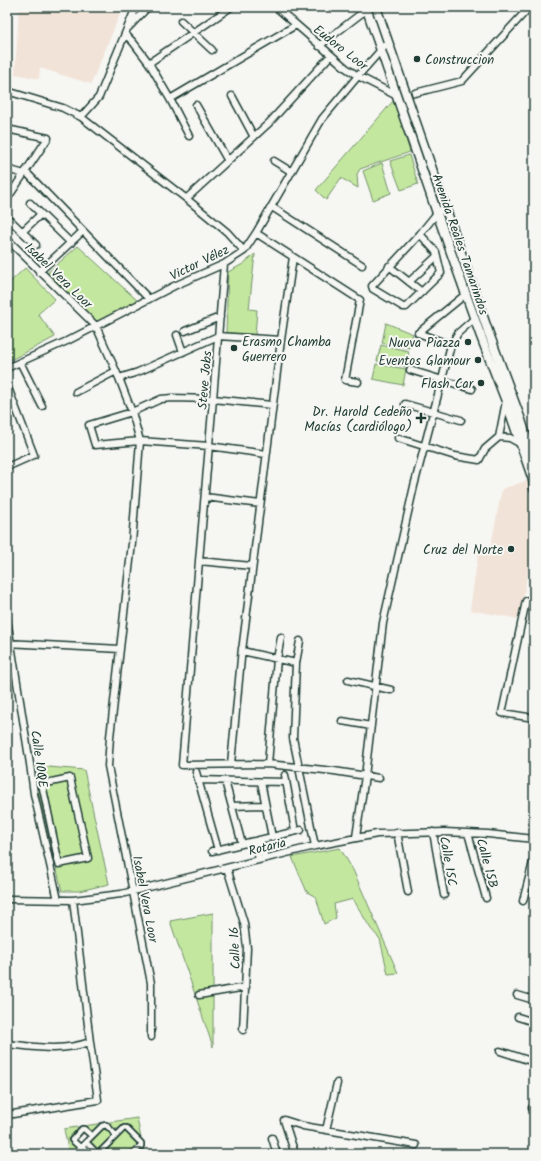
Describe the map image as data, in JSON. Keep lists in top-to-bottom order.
{
  "streets": {
    "main road": ["Avenida Reales Tamarindos"],
    "street": [
      "Eudoro Loor",
      "Victor Vélez",
      "Isabel Vera Loor",
      "Steve Jobs",
      "Calle 10QE",
      "Rotaria",
      "Calle 15C",
      "Calle 15B",
      "Calle 16"
    ]
  },
  "crossings": [
    ["Eudoro Loor", "Avenida Reales Tamarindos"],
    ["Eudoro Loor", "Victor Vélez"],
    ["Avenida Reales Tamarindos", "Victor Vélez"],
    ["Victor Vélez", "Isabel Vera Loor"],
    ["Victor Vélez", "Steve Jobs"],
    ["Isabel Vera Loor", "Rotaria"],
    ["Calle 10QE", "Rotaria"],
    ["Rotaria", "Calle 15C"],
    ["Rotaria", "Calle 15B"],
    ["Rotaria", "Calle 16"]
  ],
  "places": {
    "other": [
      "Construccion",
      "Nuova Piazza",
      "Erasmo Chamba Guerrero",
      "Eventos Glamour",
      "Flash Car",
      "Cruz del Norte"
    ],
    "health": ["Dr. Harold Cedeño Macías (cardiólogo)"]
  }
}
